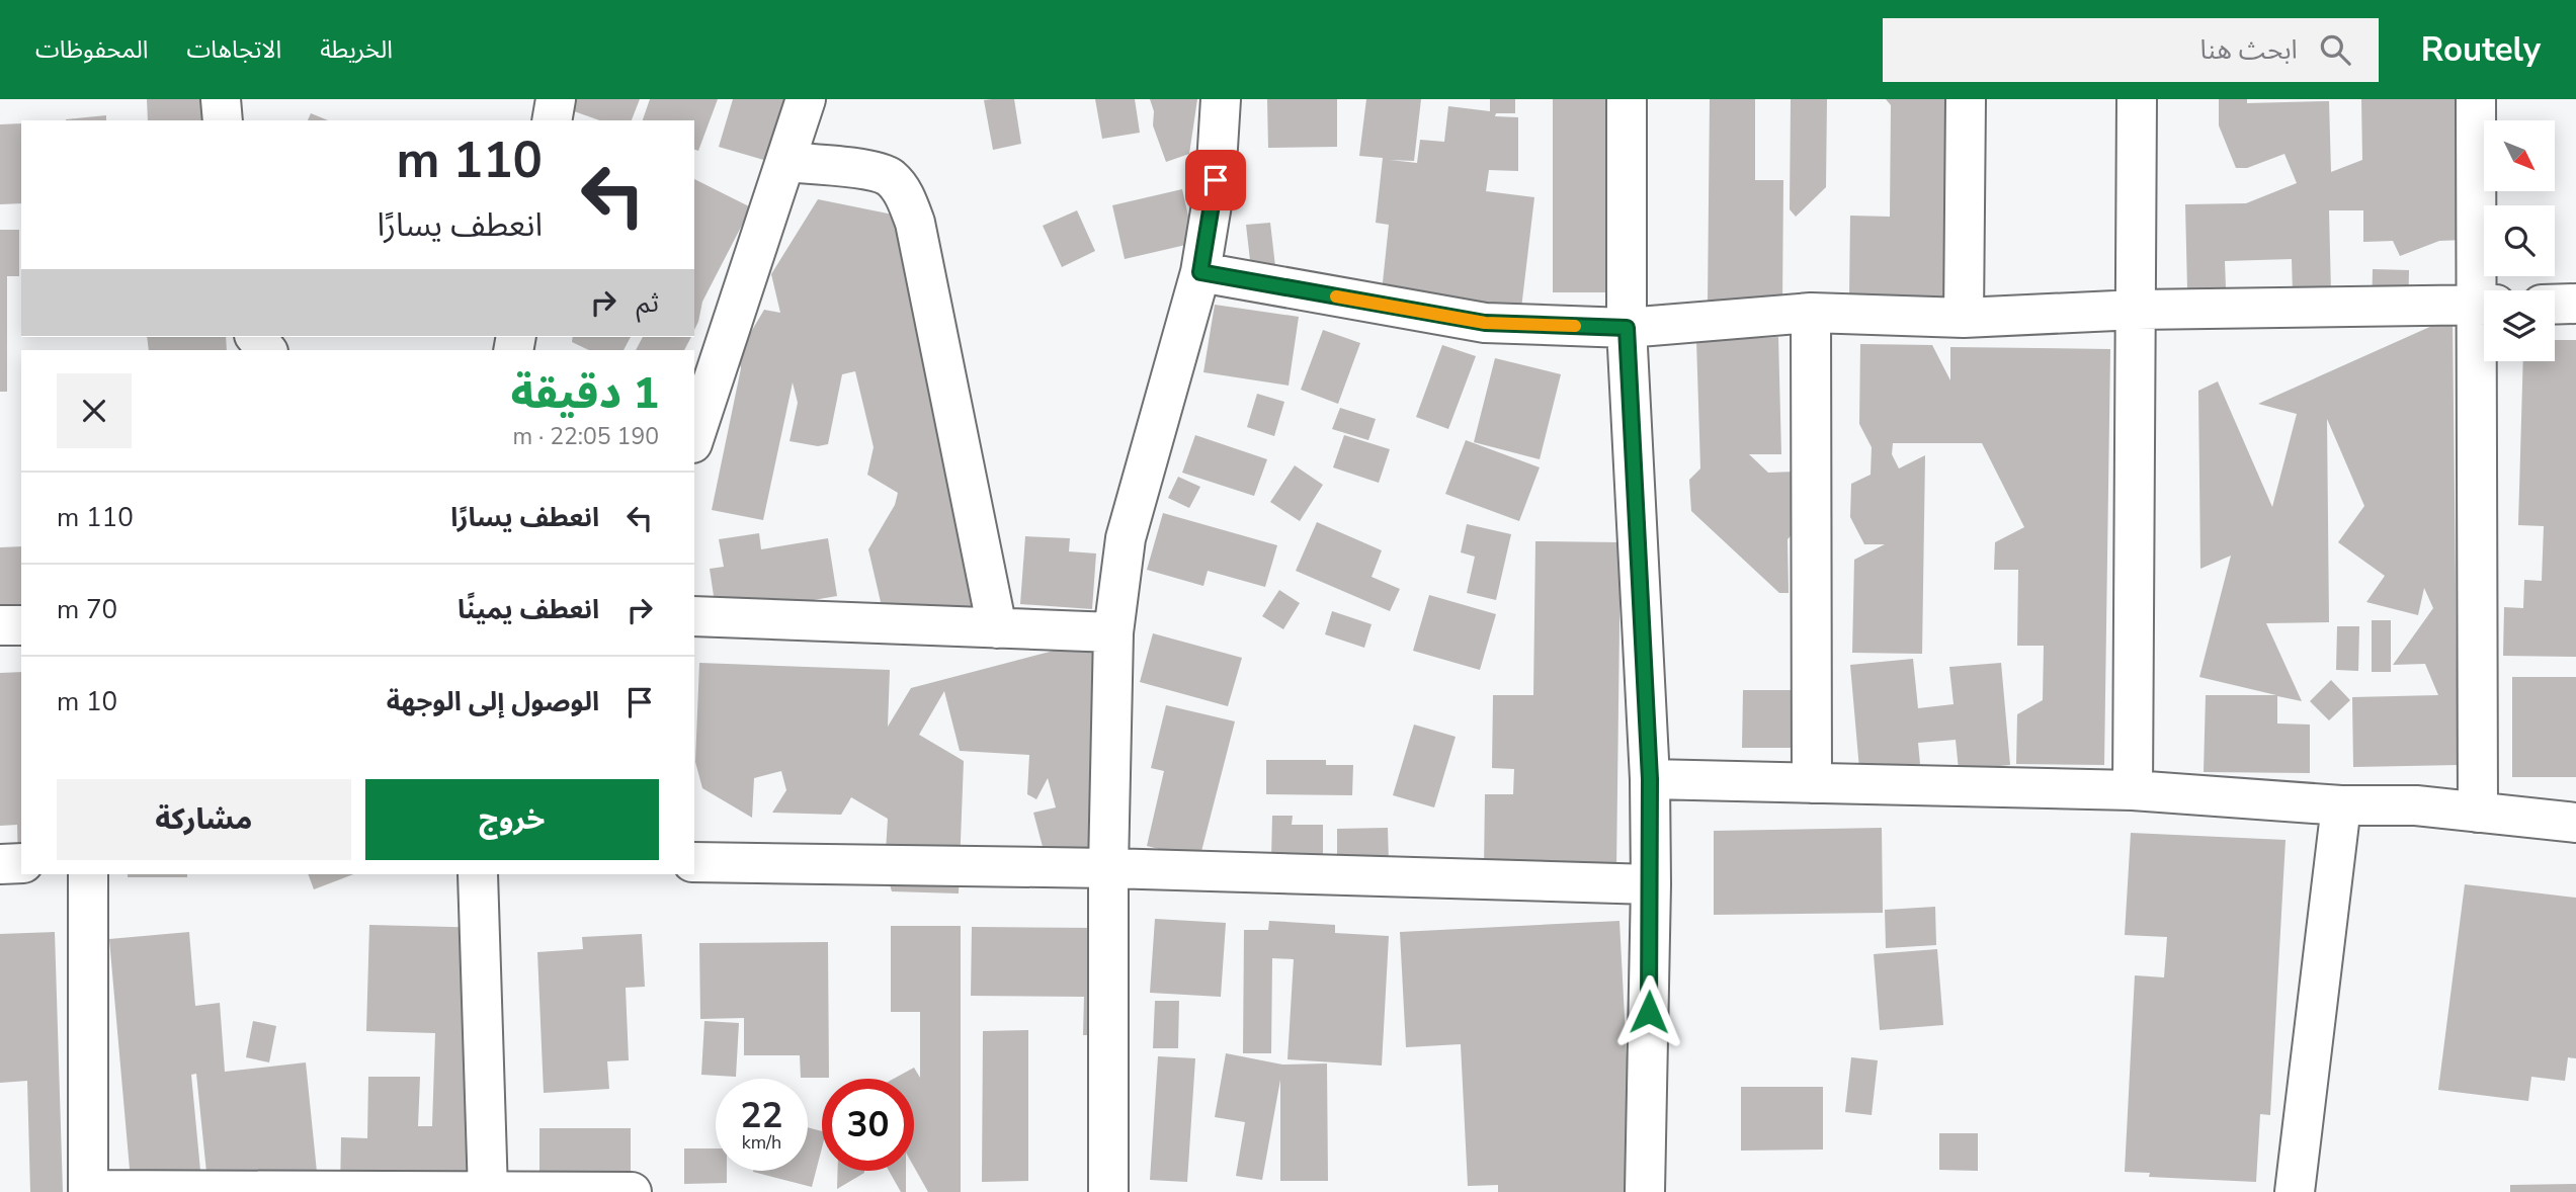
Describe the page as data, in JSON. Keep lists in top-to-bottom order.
{
  "north": "bottom right",
  "page": {
    "header": "Routely",
    "search": "ابحث هنا",
    "nav": ["الخريطة", "الاتجاهات", "المحفوظات"],
    "turn": ["110 m", "انعطف يسارًا"],
    "then": "ثم",
    "heading": ["1 دقيقة", "190 m · 22:05"],
    "list": [
      {
        "name": "انعطف يسارًا",
        "value": "110 m"
      },
      {
        "name": "انعطف يمينًا",
        "value": "70 m"
      },
      {
        "name": "الوصول إلى الوجهة",
        "value": "10 m"
      }
    ],
    "buttons": ["خروج", "مشاركة"],
    "speed": "22 km/h",
    "limit": "30"
  }
}
